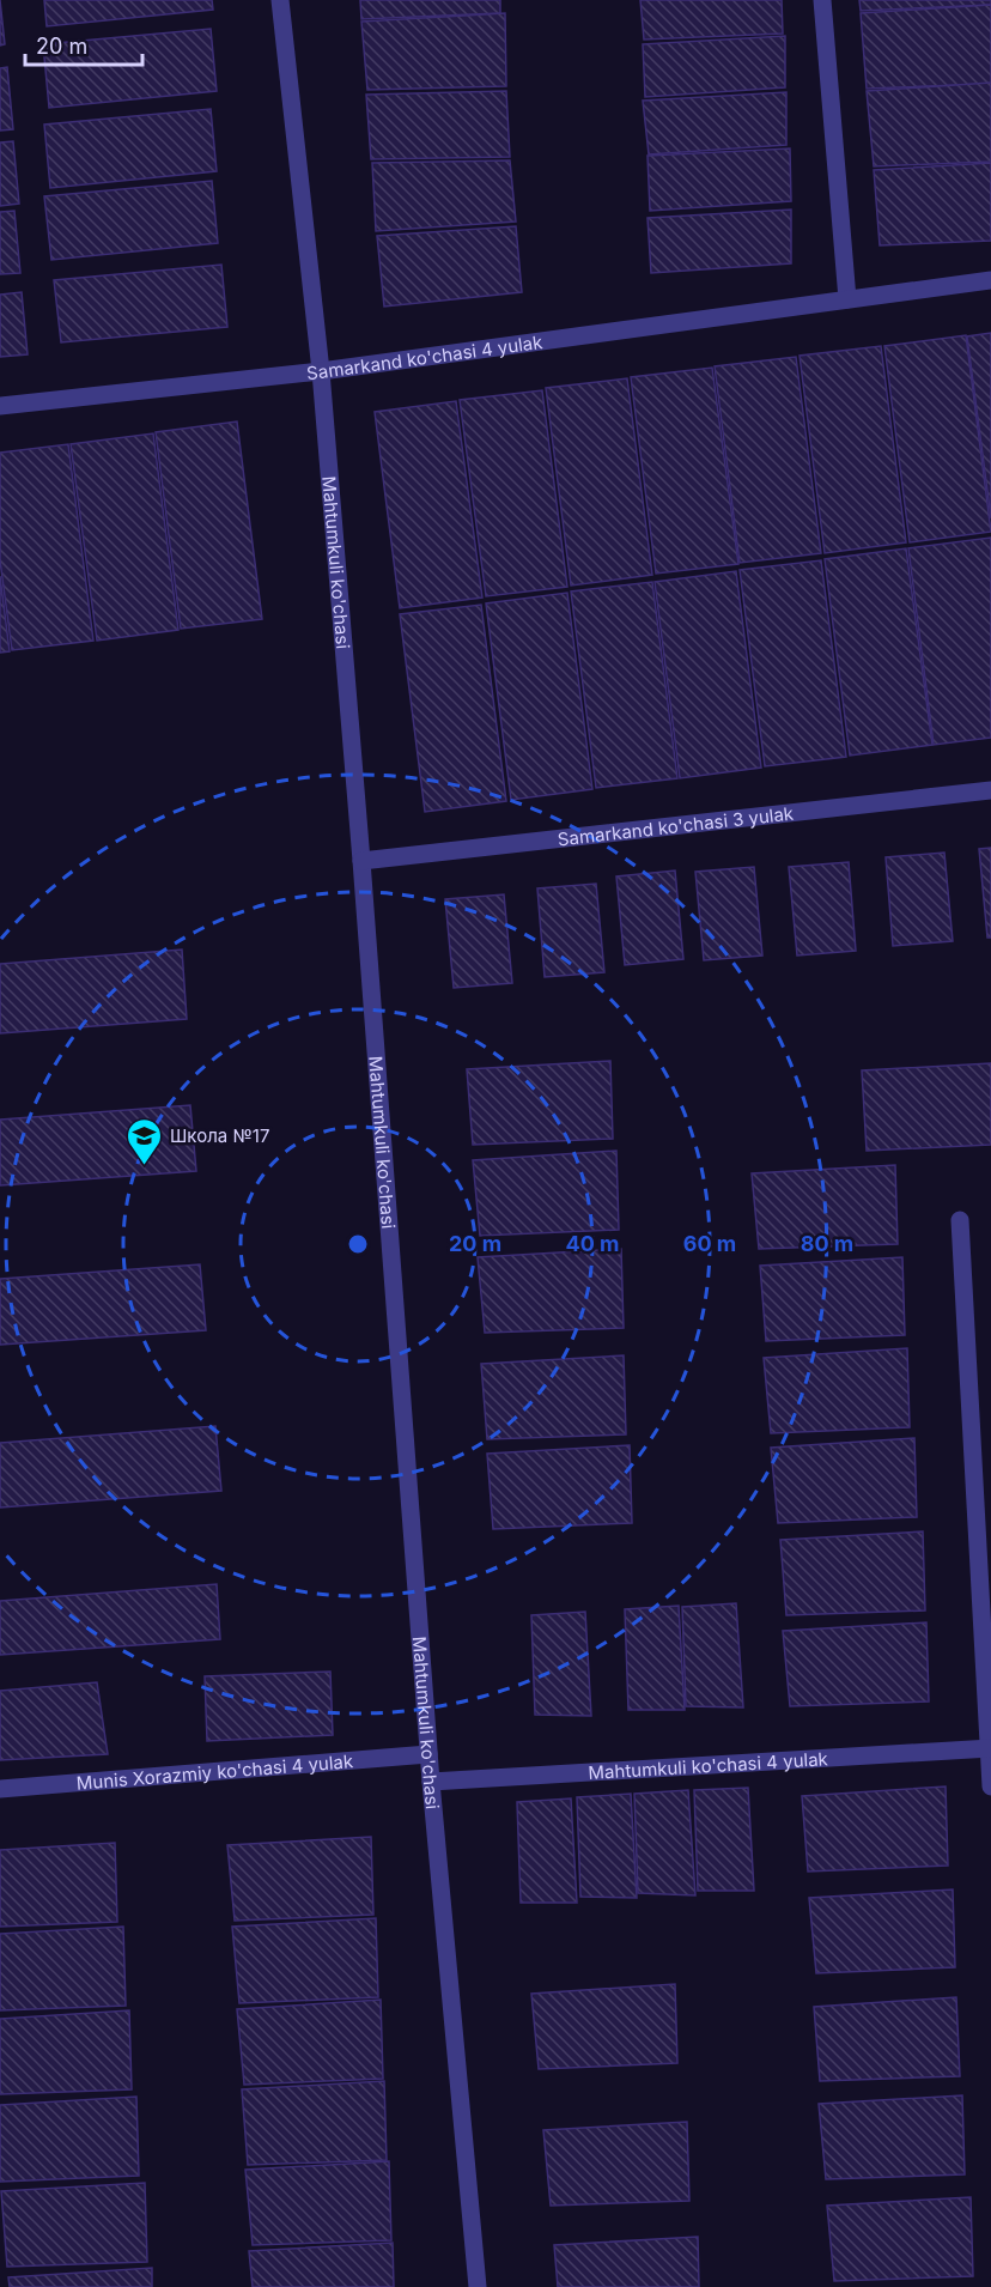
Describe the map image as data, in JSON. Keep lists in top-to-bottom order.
{
  "streets": {
    "street": [
      "Samarkand ko'chasi 4 yulak",
      "Mahtumkuli ko'chasi",
      "Samarkand ko'chasi 3 yulak",
      "Mahtumkuli ko'chasi 4 yulak",
      "Munis Xorazmiy ko'chasi 4 yulak"
    ]
  },
  "crossings": [
    ["Samarkand ko'chasi 4 yulak", "Mahtumkuli ko'chasi"],
    ["Mahtumkuli ko'chasi", "Samarkand ko'chasi 3 yulak"],
    ["Mahtumkuli ko'chasi", "Mahtumkuli ko'chasi 4 yulak"],
    ["Mahtumkuli ko'chasi", "Munis Xorazmiy ko'chasi 4 yulak"]
  ],
  "places": {
    "school or university": ["Школа №17"]
  },
  "scale_bar": "20 m",
  "rings": [
    "20 m",
    "40 m",
    "60 m",
    "80 m"
  ]
}
